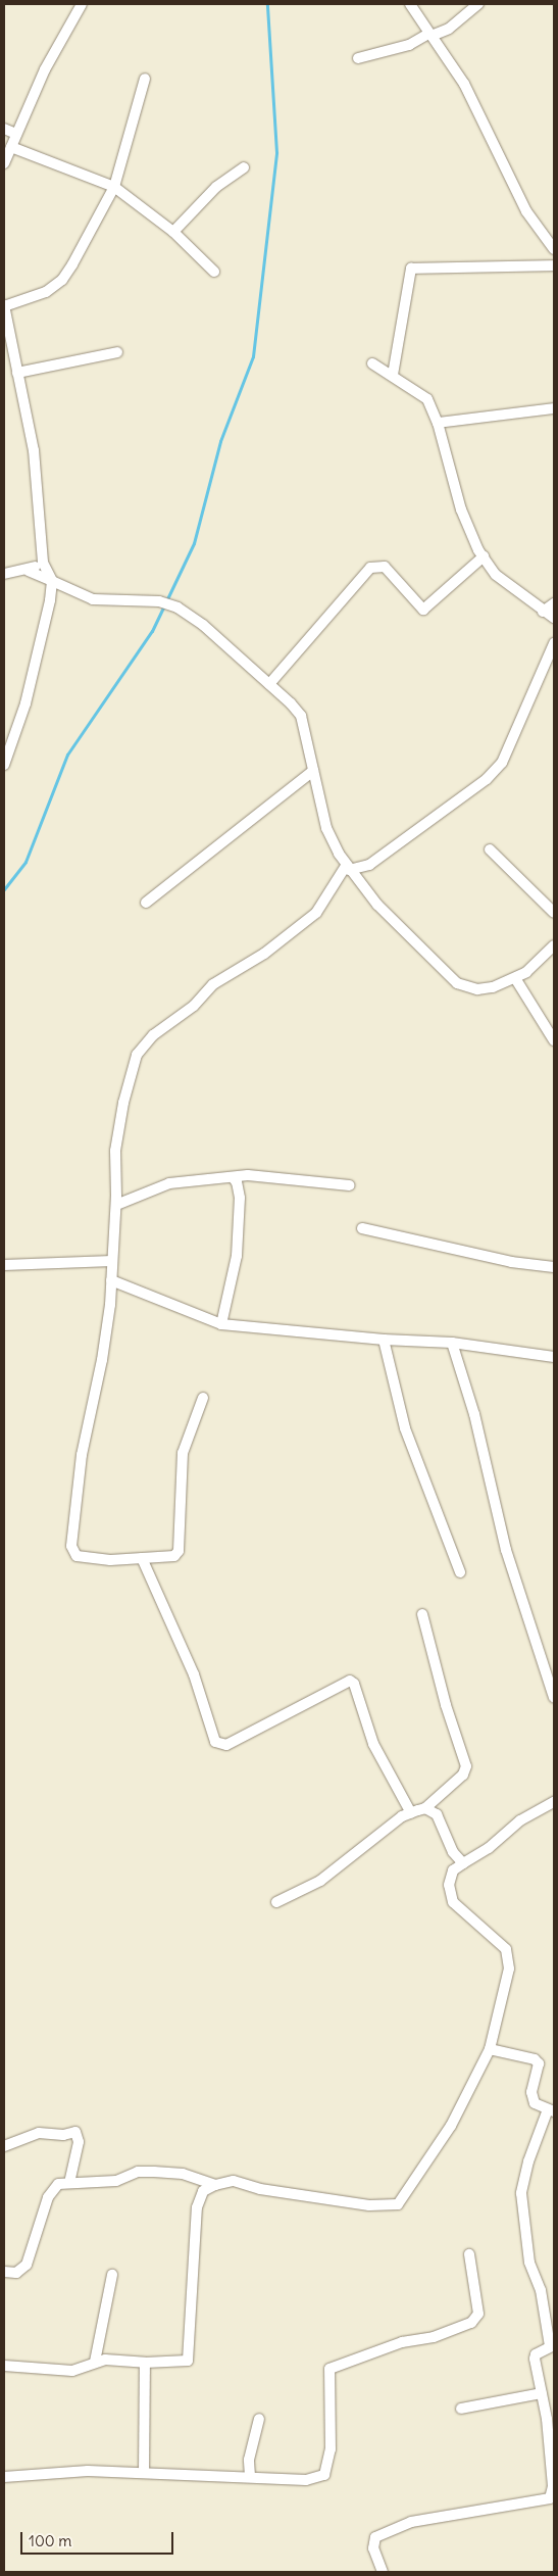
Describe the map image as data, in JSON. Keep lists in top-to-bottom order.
{
  "scale_bar": "100 m"
}
